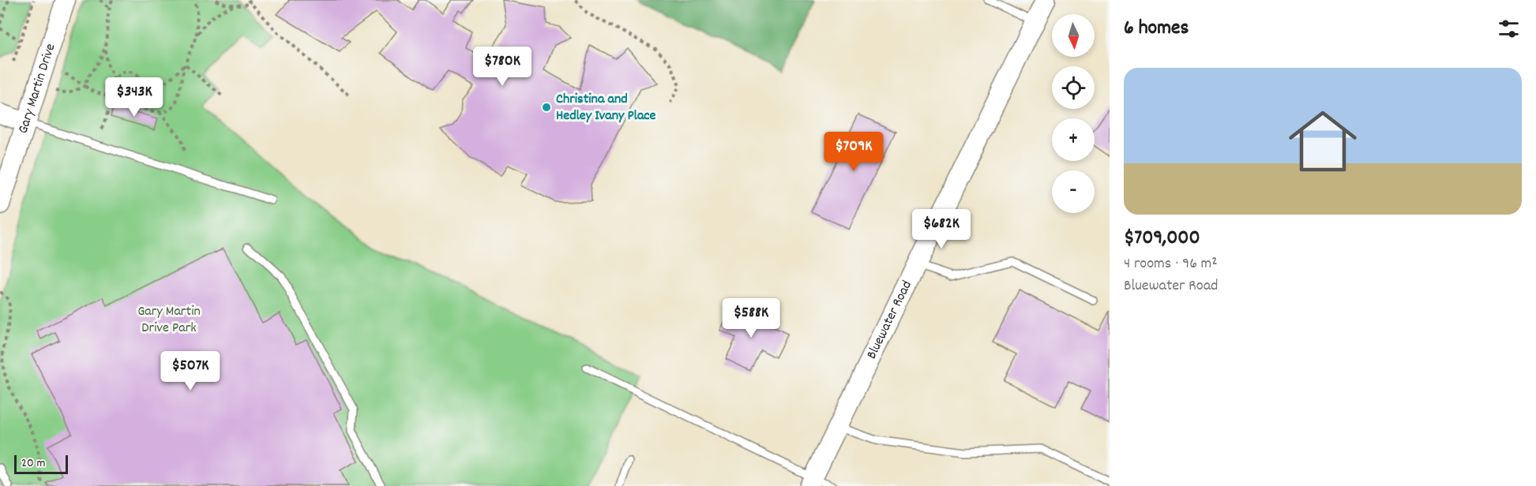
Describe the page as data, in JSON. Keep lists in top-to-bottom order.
{
  "streets": {
    "street": ["Gary Martin Drive", "Bluewater Road"]
  },
  "parks": ["Gary Martin Drive Park"],
  "places": ["Christina and Hedley Ivany Place"],
  "scale_bar": "20 m",
  "north": "bottom",
  "page": {
    "heading": "6 homes",
    "map_buttons": ["+", "−"],
    "price": [
      "$780K",
      "$343K",
      "$709K",
      "$682K",
      "$588K",
      "$507K"
    ],
    "list": [
      {
        "name": "$709,000",
        "note": "4 rooms · 96 m² · Bluewater Road"
      }
    ],
    "scale": "20 m"
  }
}
